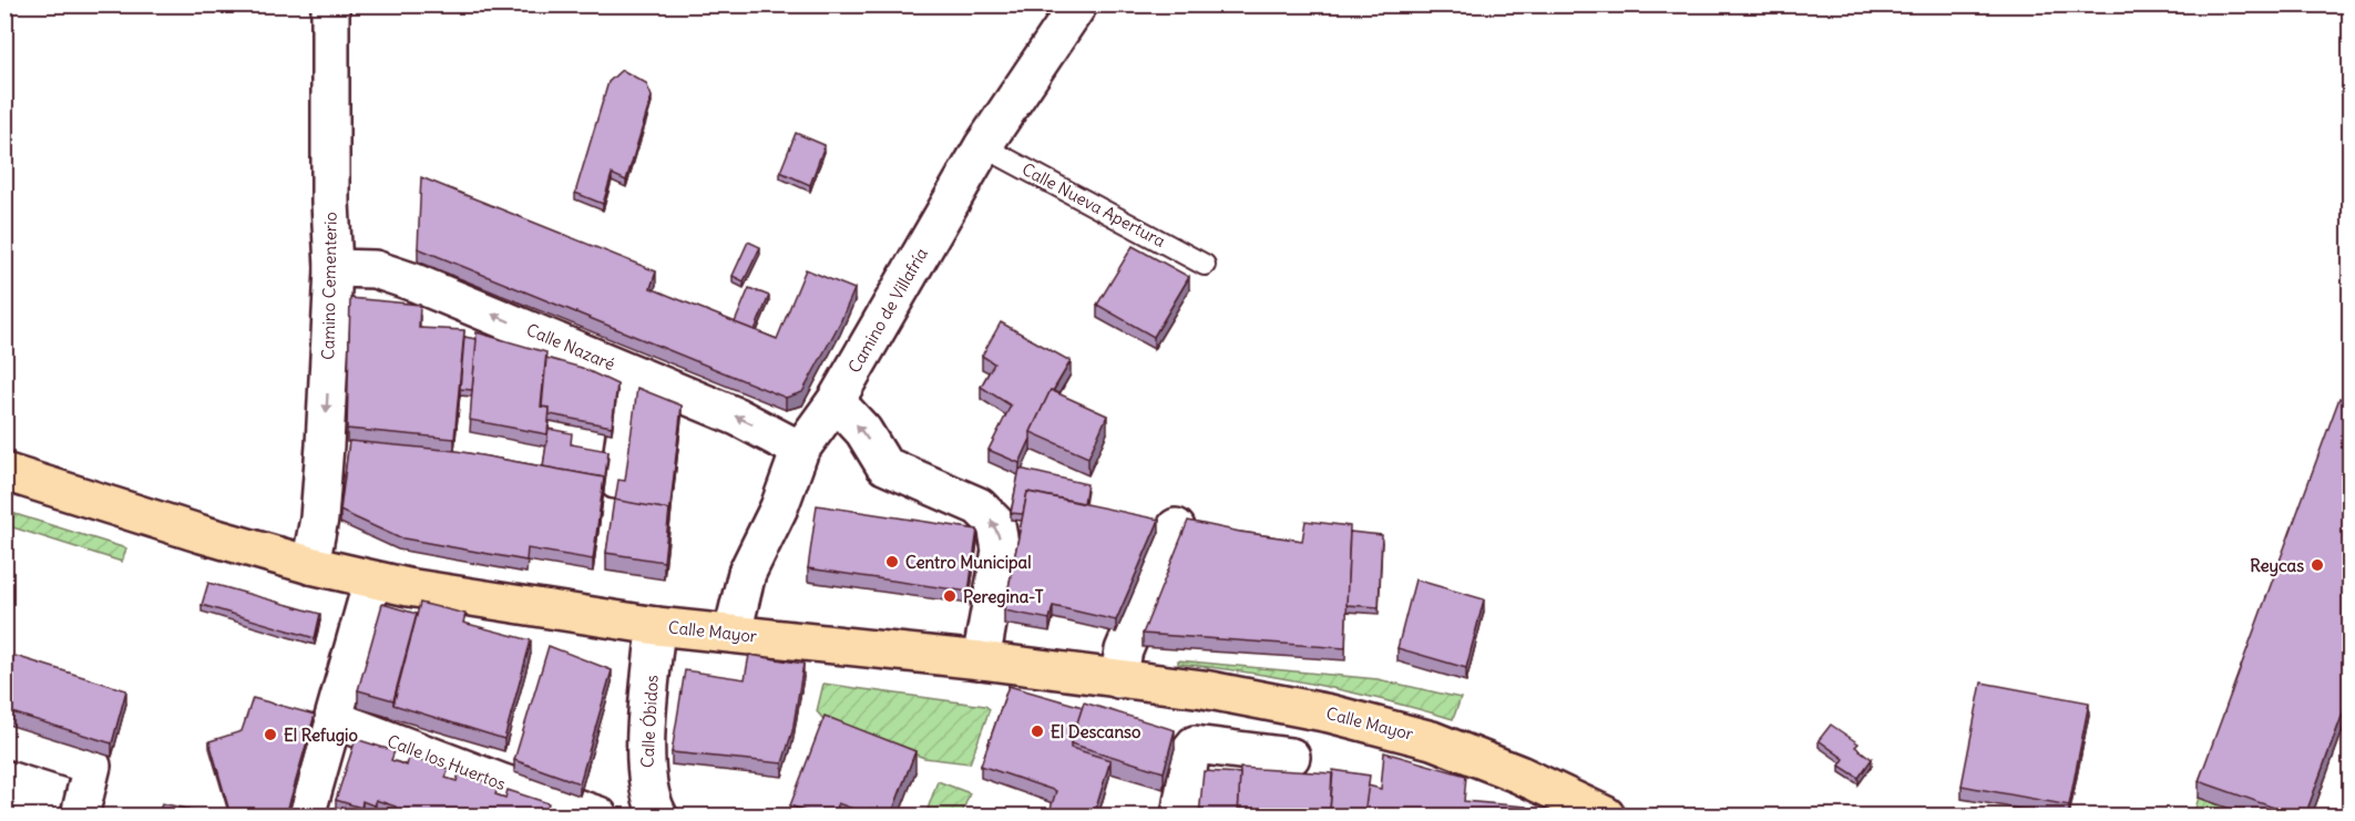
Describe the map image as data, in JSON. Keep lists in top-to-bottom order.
{
  "streets": {
    "highway": ["Calle Mayor"],
    "street": [
      "Camino Cementerio",
      "Camino de Villafría",
      "Calle Nazaré",
      "Calle Óbidos",
      "Calle los Huertos"
    ],
    "lane": ["Calle Nueva Apertura"]
  },
  "crossings": [
    ["Calle Nueva Apertura", "Camino de Villafría"],
    ["Camino Cementerio", "Calle Nazaré"],
    ["Camino Cementerio", "Calle Mayor"],
    ["Camino de Villafría", "Calle Nazaré"],
    ["Camino de Villafría", "Calle Mayor"],
    ["Calle Mayor", "Calle Óbidos"]
  ],
  "one_way": ["Calle Nazaré"],
  "places": [
    "Centro Municipal",
    "Reycas",
    "Peregina-T",
    "El Descanso",
    "El Refugio"
  ]
}
